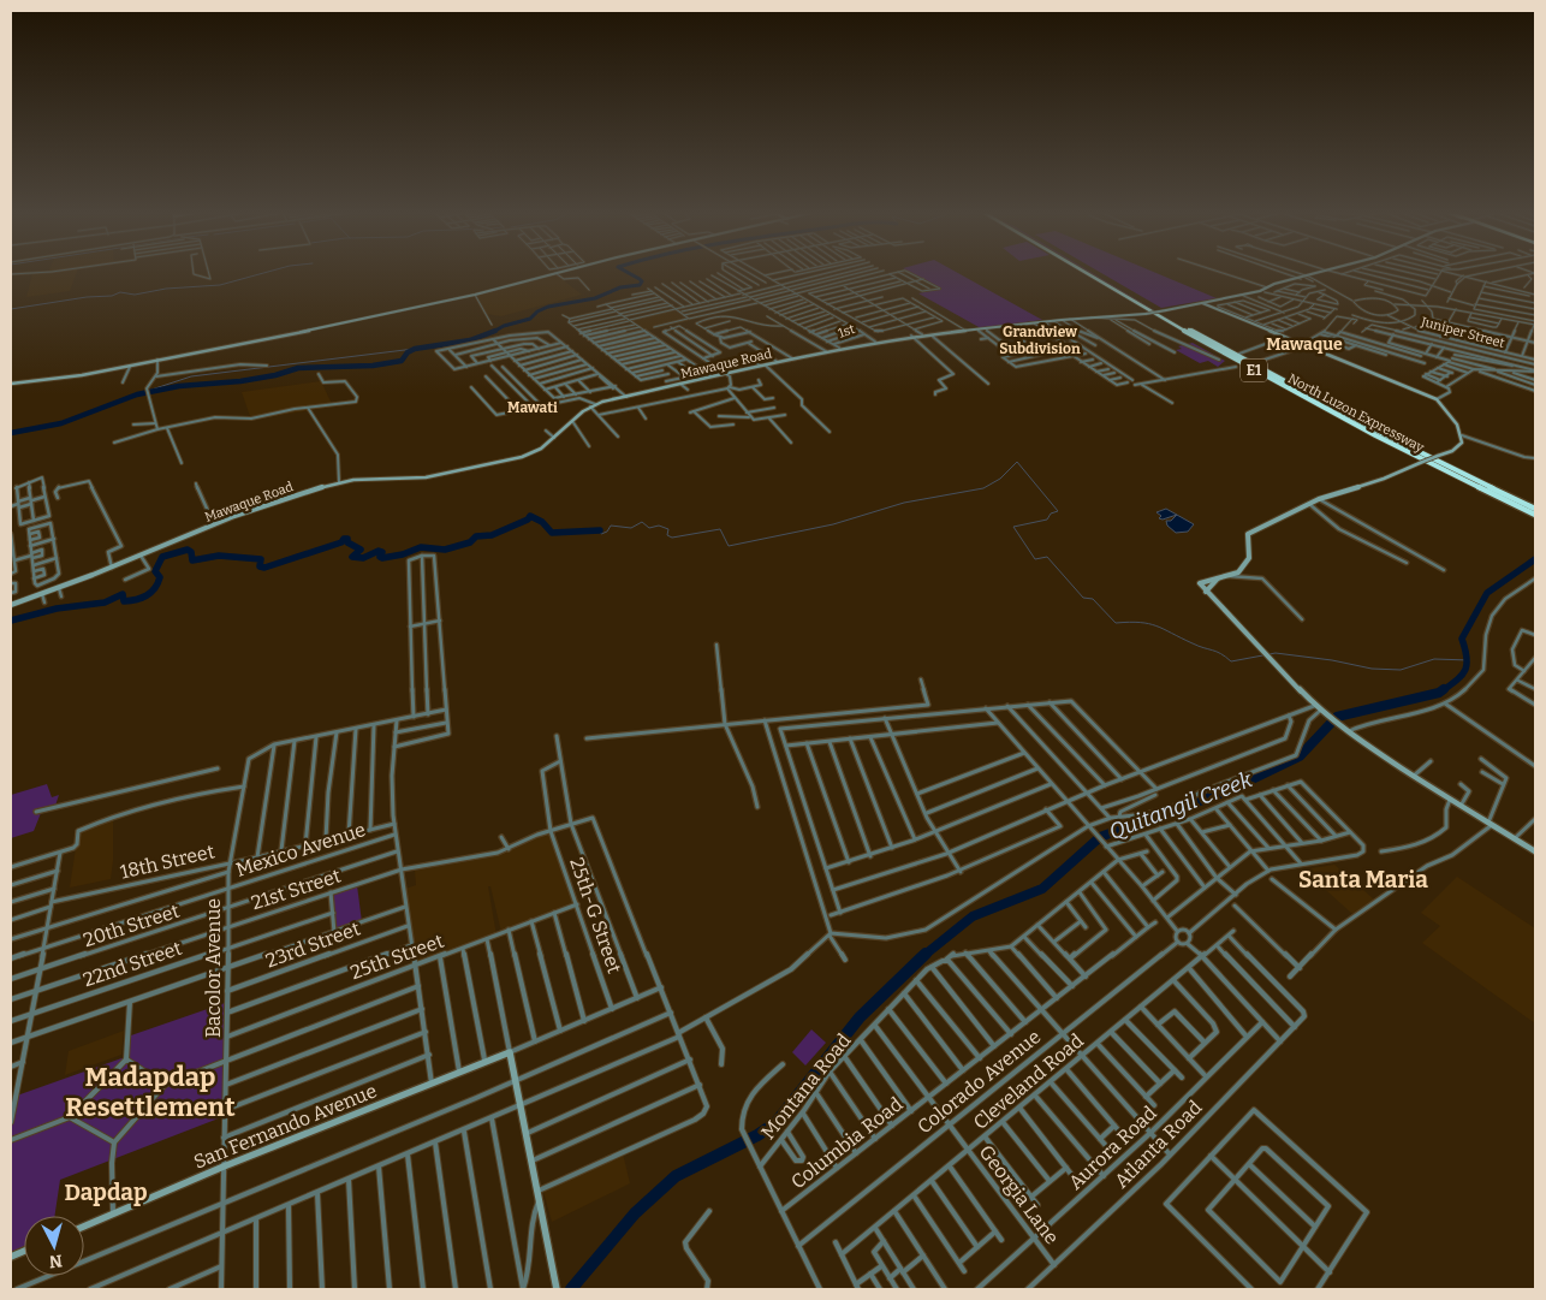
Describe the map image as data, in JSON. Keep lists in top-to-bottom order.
{
  "streets": {
    "highway": ["E1", "North Luzon Expressway"],
    "main road": ["Mawaque Road", "San Fernando Avenue"],
    "street": [
      "1st",
      "Juniper Street",
      "Mexico Avenue",
      "18th Street",
      "21st Street",
      "25th-G Street",
      "20th Street",
      "23rd Street",
      "25th Street",
      "22nd Street",
      "Bacolor Avenue",
      "Colorado Avenue",
      "Cleveland Road",
      "Montana Road",
      "Columbia Road",
      "Atlanta Road",
      "Aurora Road",
      "Georgia Lane"
    ]
  },
  "crossings": [
    ["Juniper Street", "Mawaque Road"],
    ["Mexico Avenue", "Bacolor Avenue"],
    ["18th Street", "Bacolor Avenue"],
    ["21st Street", "25th-G Street"],
    ["21st Street", "Bacolor Avenue"],
    ["21st Street", "San Fernando Avenue"],
    ["25th-G Street", "25th Street"],
    ["25th-G Street", "San Fernando Avenue"],
    ["20th Street", "Bacolor Avenue"],
    ["23rd Street", "Bacolor Avenue"],
    ["25th Street", "Bacolor Avenue"],
    ["22nd Street", "Bacolor Avenue"],
    ["Bacolor Avenue", "San Fernando Avenue"],
    ["Colorado Avenue", "Georgia Lane"],
    ["Cleveland Road", "Atlanta Road"],
    ["Cleveland Road", "Georgia Lane"],
    ["Montana Road", "Georgia Lane"],
    ["Columbia Road", "Georgia Lane"],
    ["Atlanta Road", "Georgia Lane"],
    ["Aurora Road", "Georgia Lane"]
  ],
  "districts": [
    "Grandview Subdivision",
    "Mawaque",
    "Mawati",
    "Santa Maria",
    "Madapdap Resettlement",
    "Dapdap"
  ],
  "water": ["Quitangil Creek"],
  "north": "bottom"
}
